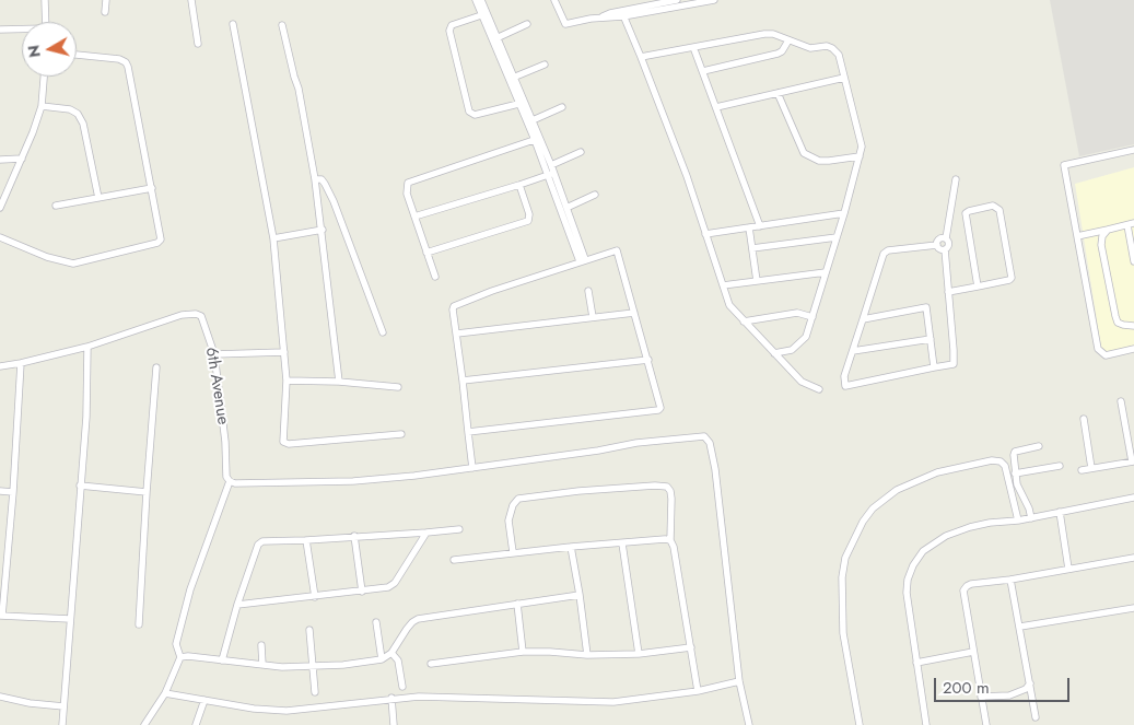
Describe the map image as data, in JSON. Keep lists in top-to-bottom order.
{
  "streets": {
    "street": ["6th Avenue"]
  },
  "scale_bar": "200 m",
  "north": "left"
}
